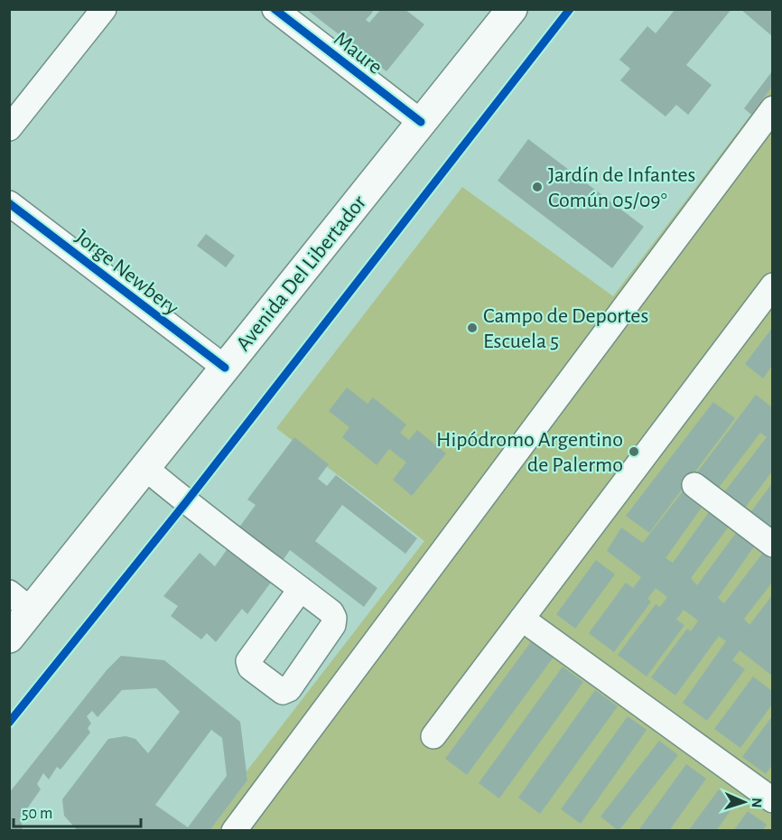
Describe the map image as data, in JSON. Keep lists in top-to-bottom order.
{
  "streets": {
    "main road": ["Avenida Del Libertador"],
    "street": ["Maure", "Jorge Newbery"]
  },
  "crossings": [
    ["Maure", "Avenida Del Libertador"],
    ["Jorge Newbery", "Avenida Del Libertador"]
  ],
  "places": ["Jardín de Infantes Común 05/09°", "Campo de Deportes Escuela 5", "Hipódromo Argentino de Palermo"],
  "scale_bar": "50 m",
  "north": "right"
}
